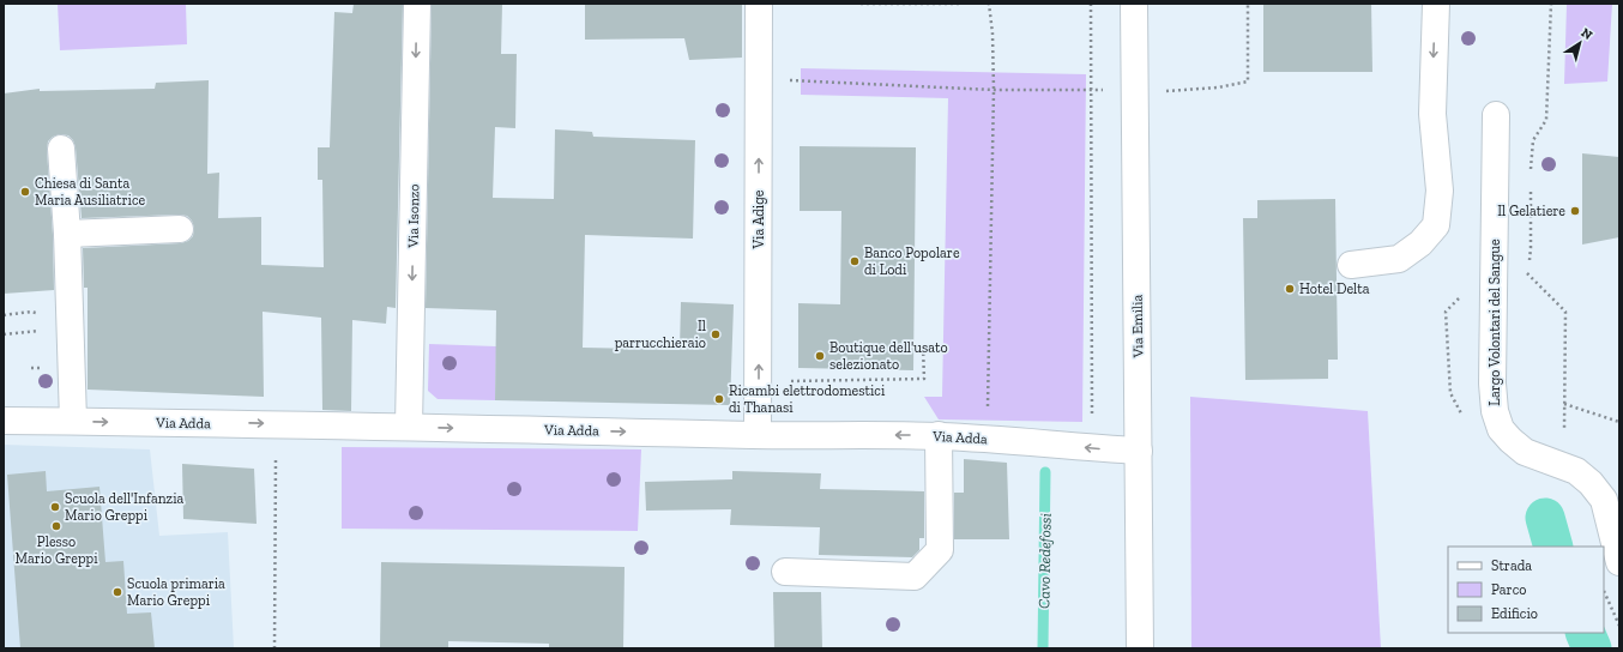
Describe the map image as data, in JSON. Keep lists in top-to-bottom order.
{
  "streets": {
    "street": [
      "Via Isonzo",
      "Via Adige",
      "Largo Volontari del Sangue",
      "Via Emilia",
      "Via Adda"
    ]
  },
  "crossings": [
    ["Via Isonzo", "Via Adda"],
    ["Via Adige", "Via Adda"],
    ["Via Emilia", "Via Adda"]
  ],
  "one_way": ["Via Isonzo", "Via Adige"],
  "water": ["Cavo Redefossi"],
  "places": [
    "Chiesa di Santa Maria Ausiliatrice",
    "Il Gelatiere",
    "Banco Popolare di Lodi",
    "Hotel Delta",
    "Il parrucchieraio",
    "Boutique dell'usato selezionato",
    "Ricambi elettrodomestici di Thanasi",
    "Scuola dell'Infanzia Mario Greppi",
    "Plesso Mario Greppi",
    "Scuola primaria Mario Greppi"
  ],
  "legend": ["Strada", "Parco", "Edificio"],
  "north": "top right"
}
